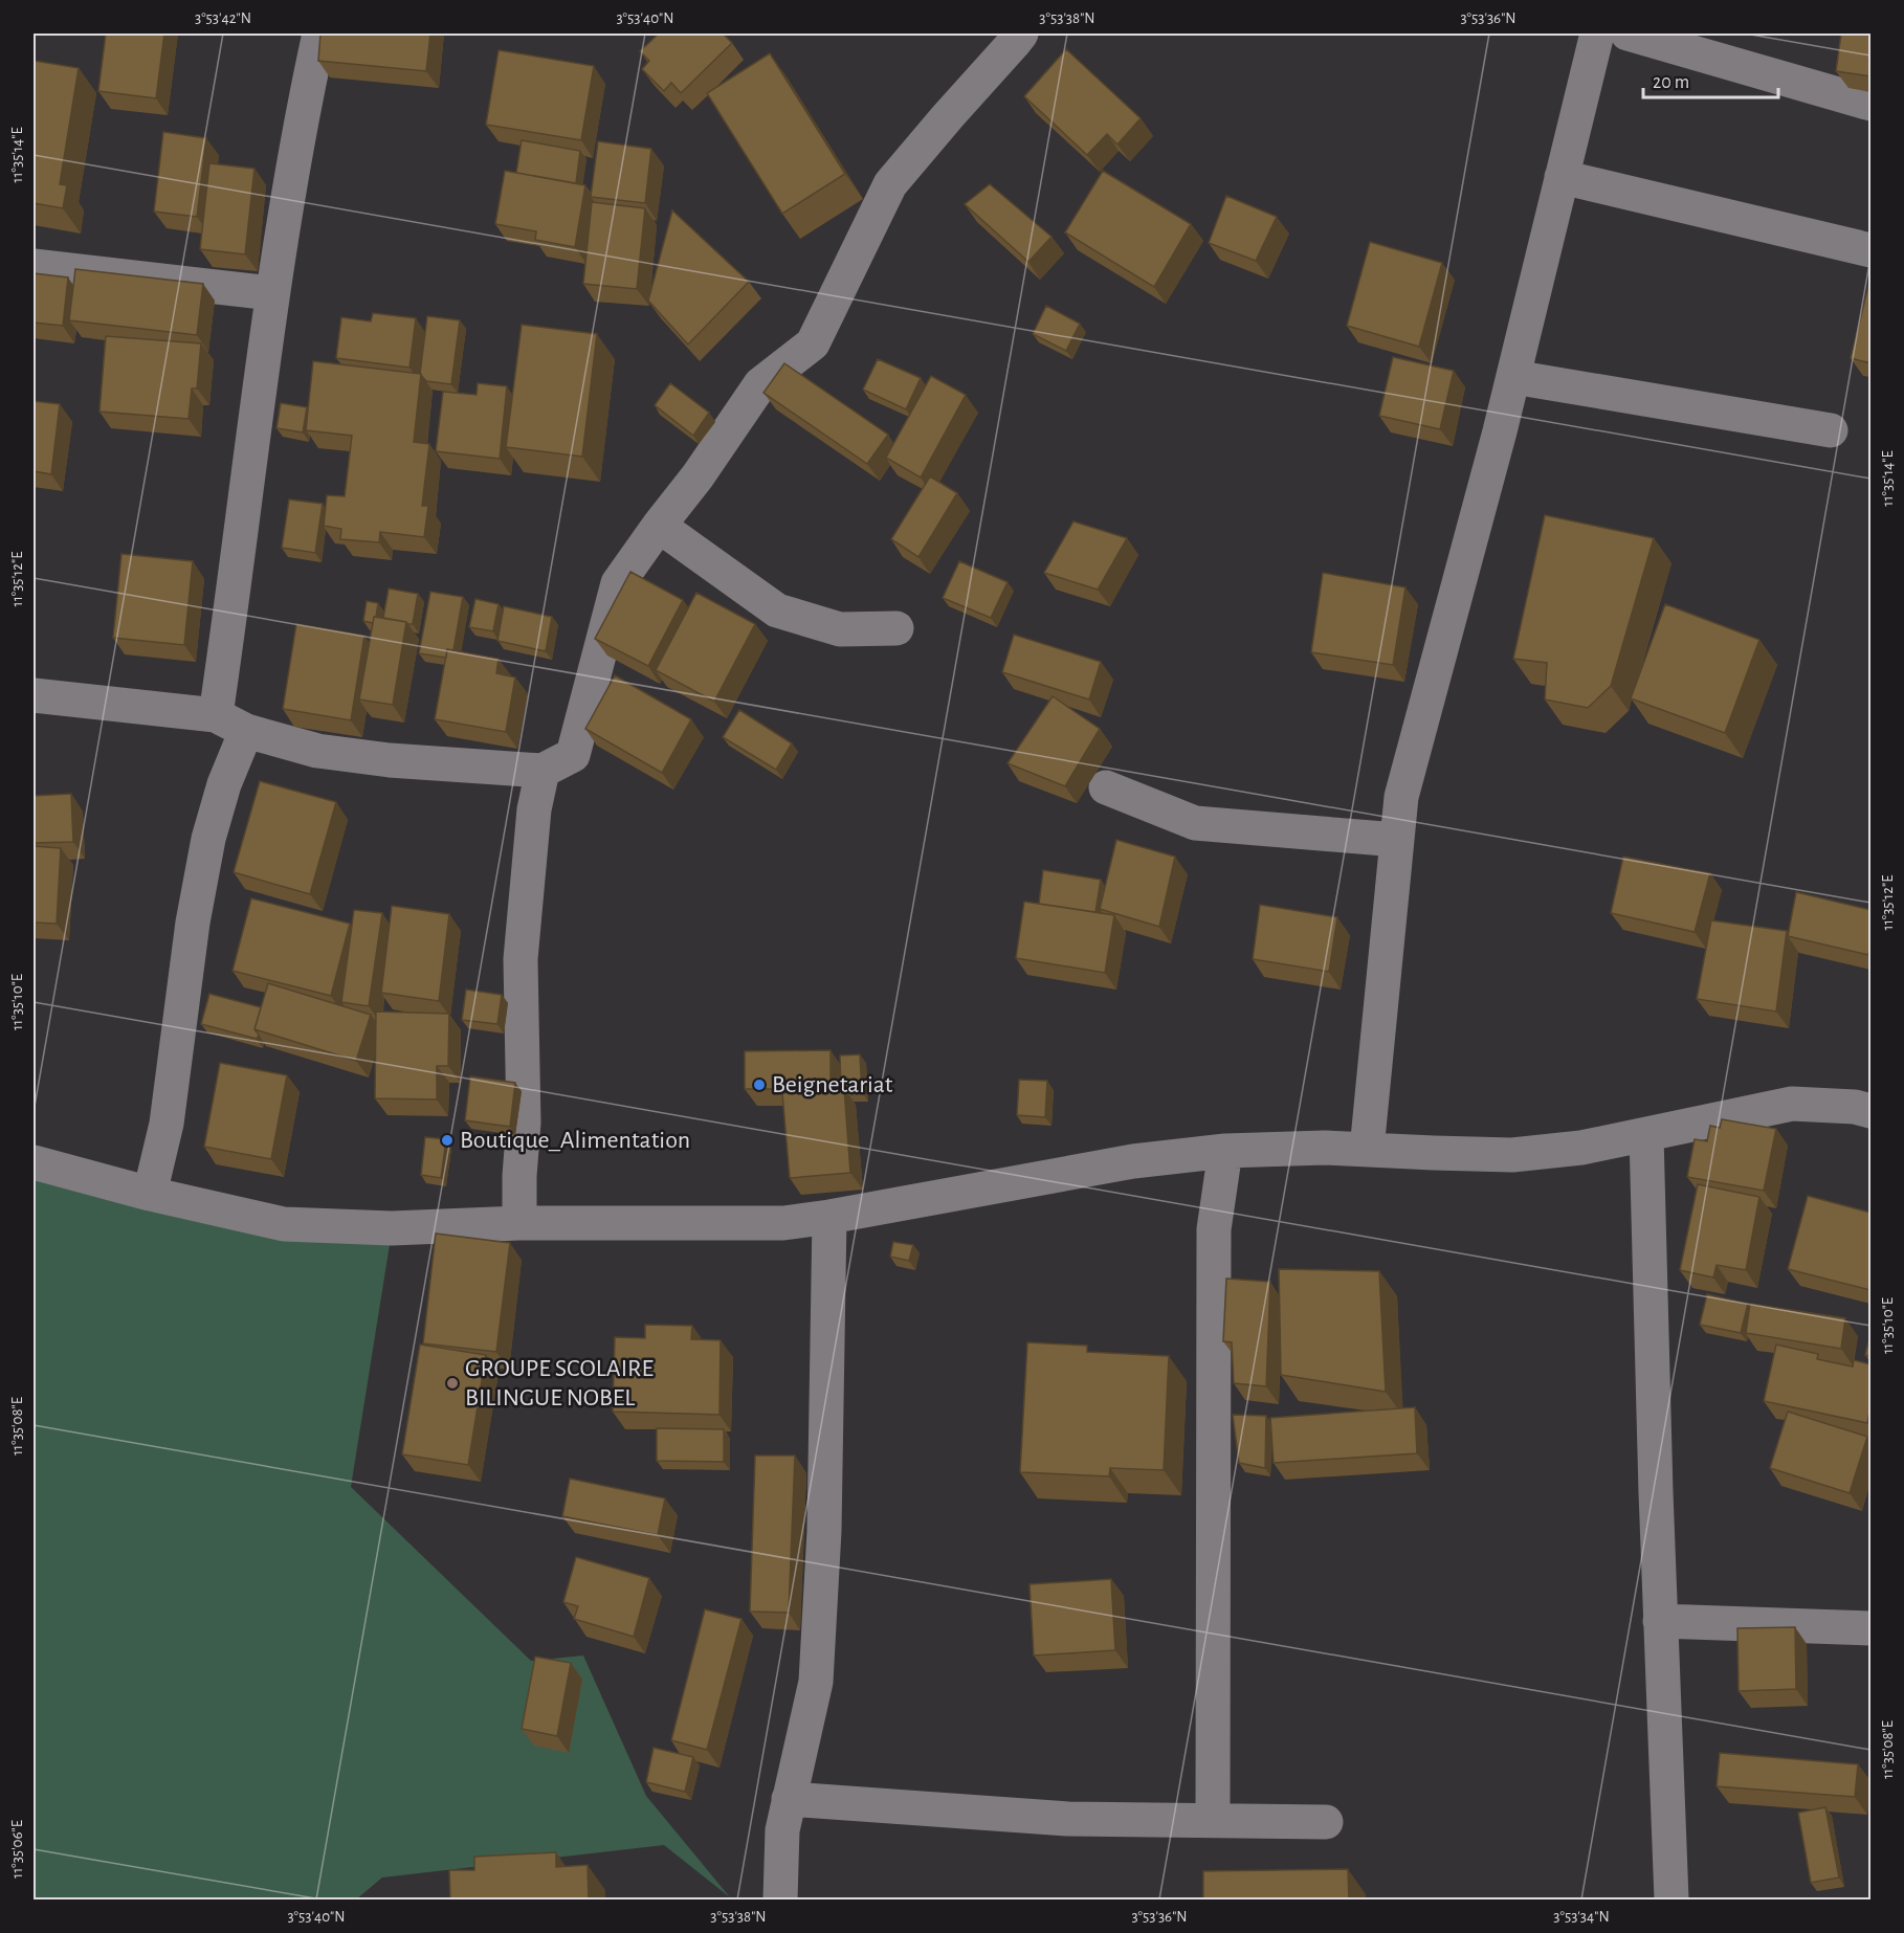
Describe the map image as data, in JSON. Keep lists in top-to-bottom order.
{
  "places": ["Beignetariat", "Boutique_Alimentation", "GROUPE SCOLAIRE BILINGUE NOBEL"],
  "scale_bar": "20 m",
  "coordinates": [
    "3°53'42\"N",
    "3°53'40\"N",
    "3°53'38\"N",
    "3°53'36\"N",
    "11°35'14\"E",
    "11°35'12\"E",
    "11°35'10\"E",
    "11°35'08\"E",
    "11°35'06\"E",
    "3°53'34\"N"
  ]
}
